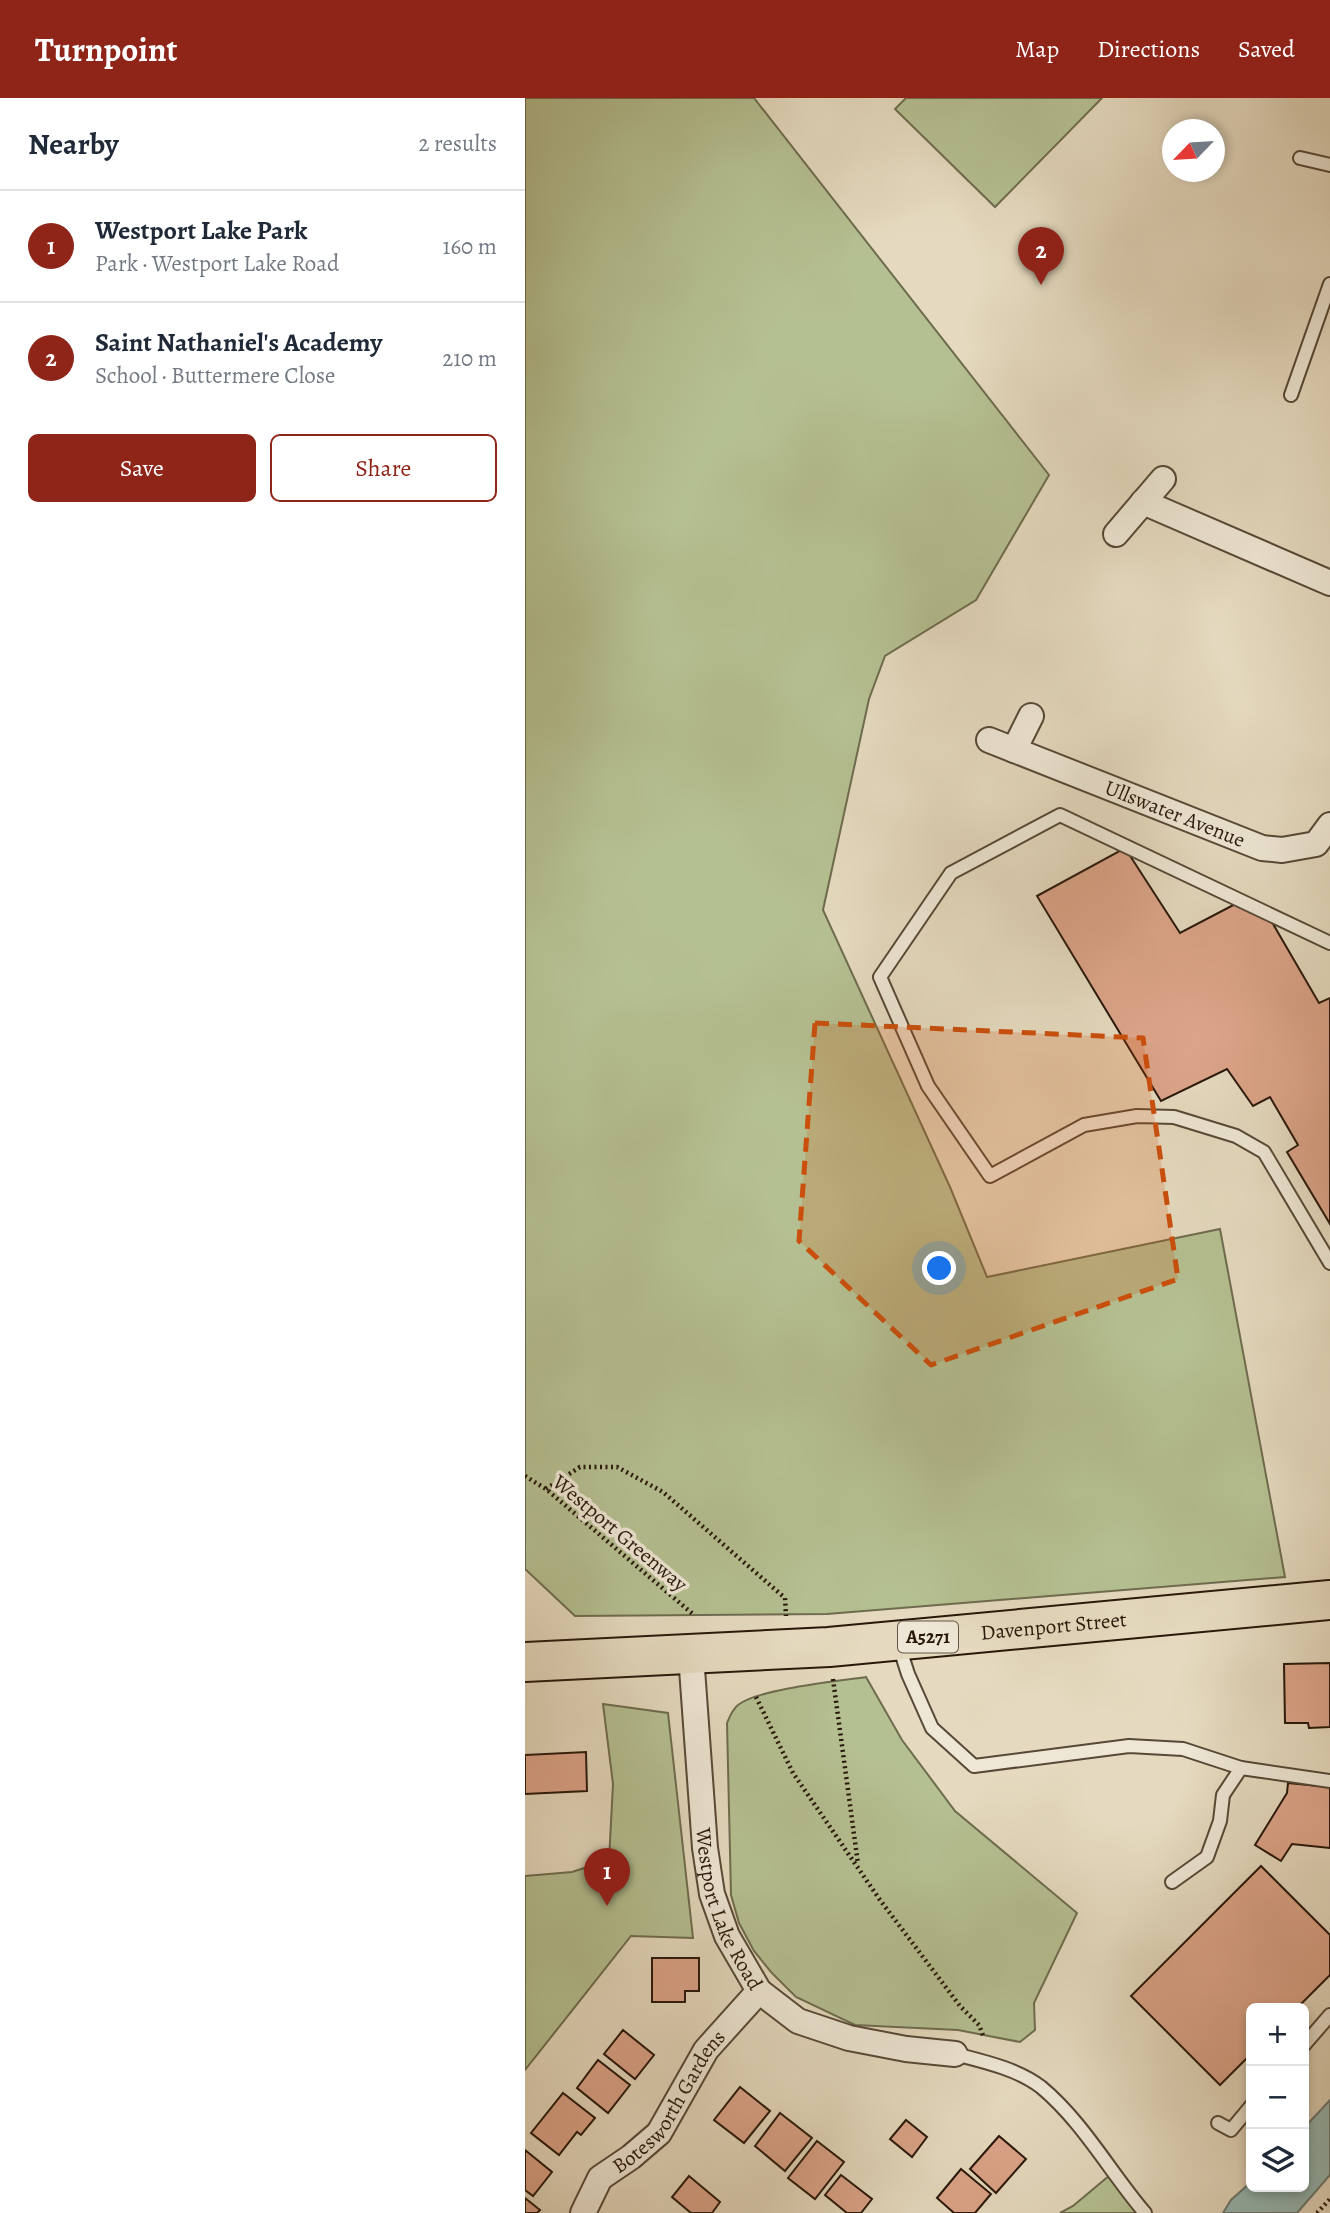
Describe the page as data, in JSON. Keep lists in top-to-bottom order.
{
  "streets": {
    "main road": ["Davenport Street", "A5271"],
    "street": ["Ullswater Avenue", "Westport Lake Road", "Botesworth Gardens"],
    "path": ["Westport Greenway"]
  },
  "crossings": [
    ["Davenport Street", "Westport Lake Road"],
    ["Westport Lake Road", "Botesworth Gardens"]
  ],
  "north": "bottom left",
  "page": {
    "header": "Turnpoint",
    "nav": ["Map", "Directions", "Saved"],
    "heading": ["Nearby", "2 results"],
    "list": [
      {
        "mark": "1",
        "name": "Westport Lake Park",
        "note": "Park · Westport Lake Road",
        "value": "160 m"
      },
      {
        "mark": "2",
        "name": "Saint Nathaniel's Academy",
        "note": "School · Buttermere Close",
        "value": "210 m"
      }
    ],
    "pins": ["2", "1"],
    "buttons": ["Save", "Share"],
    "map_buttons": ["+", "−"]
  }
}
